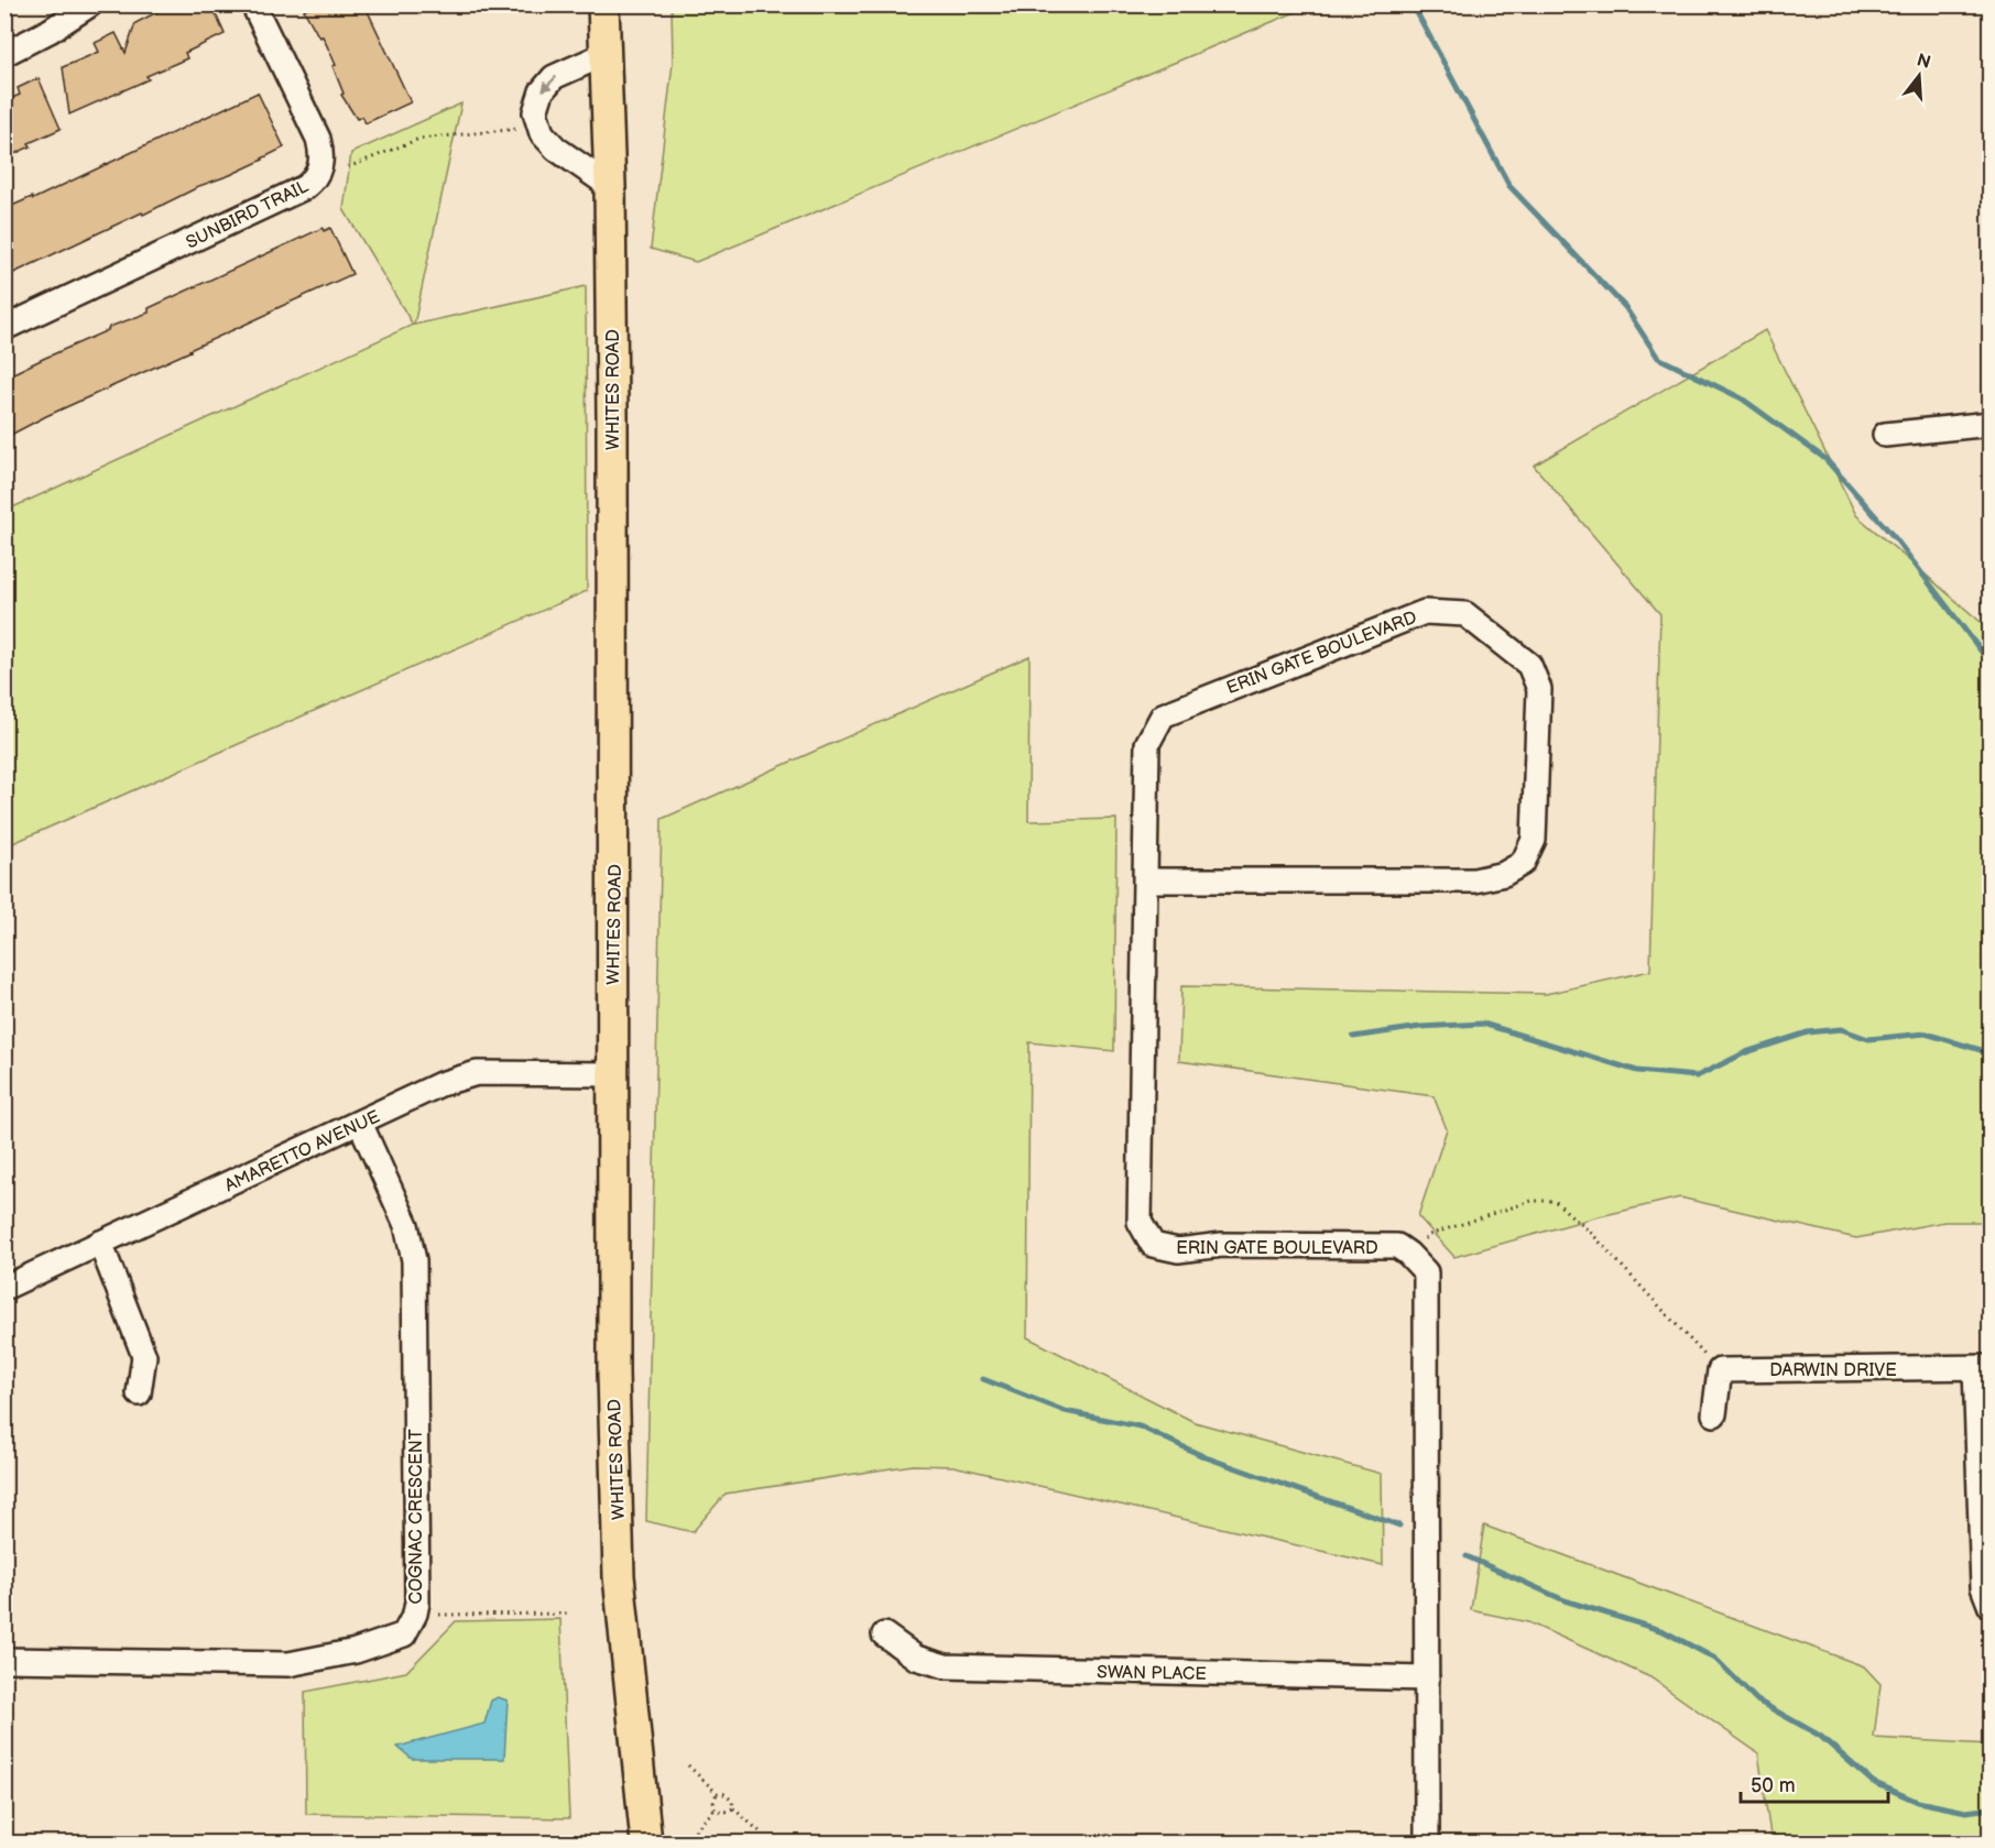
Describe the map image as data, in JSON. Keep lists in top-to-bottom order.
{
  "streets": {
    "main road": ["WHITES ROAD"],
    "street": [
      "SUNBIRD TRAIL",
      "ERIN GATE BOULEVARD",
      "AMARETTO AVENUE",
      "DARWIN DRIVE",
      "COGNAC CRESCENT",
      "SWAN PLACE"
    ]
  },
  "crossings": [
    ["WHITES ROAD", "AMARETTO AVENUE"],
    ["AMARETTO AVENUE", "COGNAC CRESCENT"]
  ],
  "scale_bar": "50 m",
  "north": "top"
}
